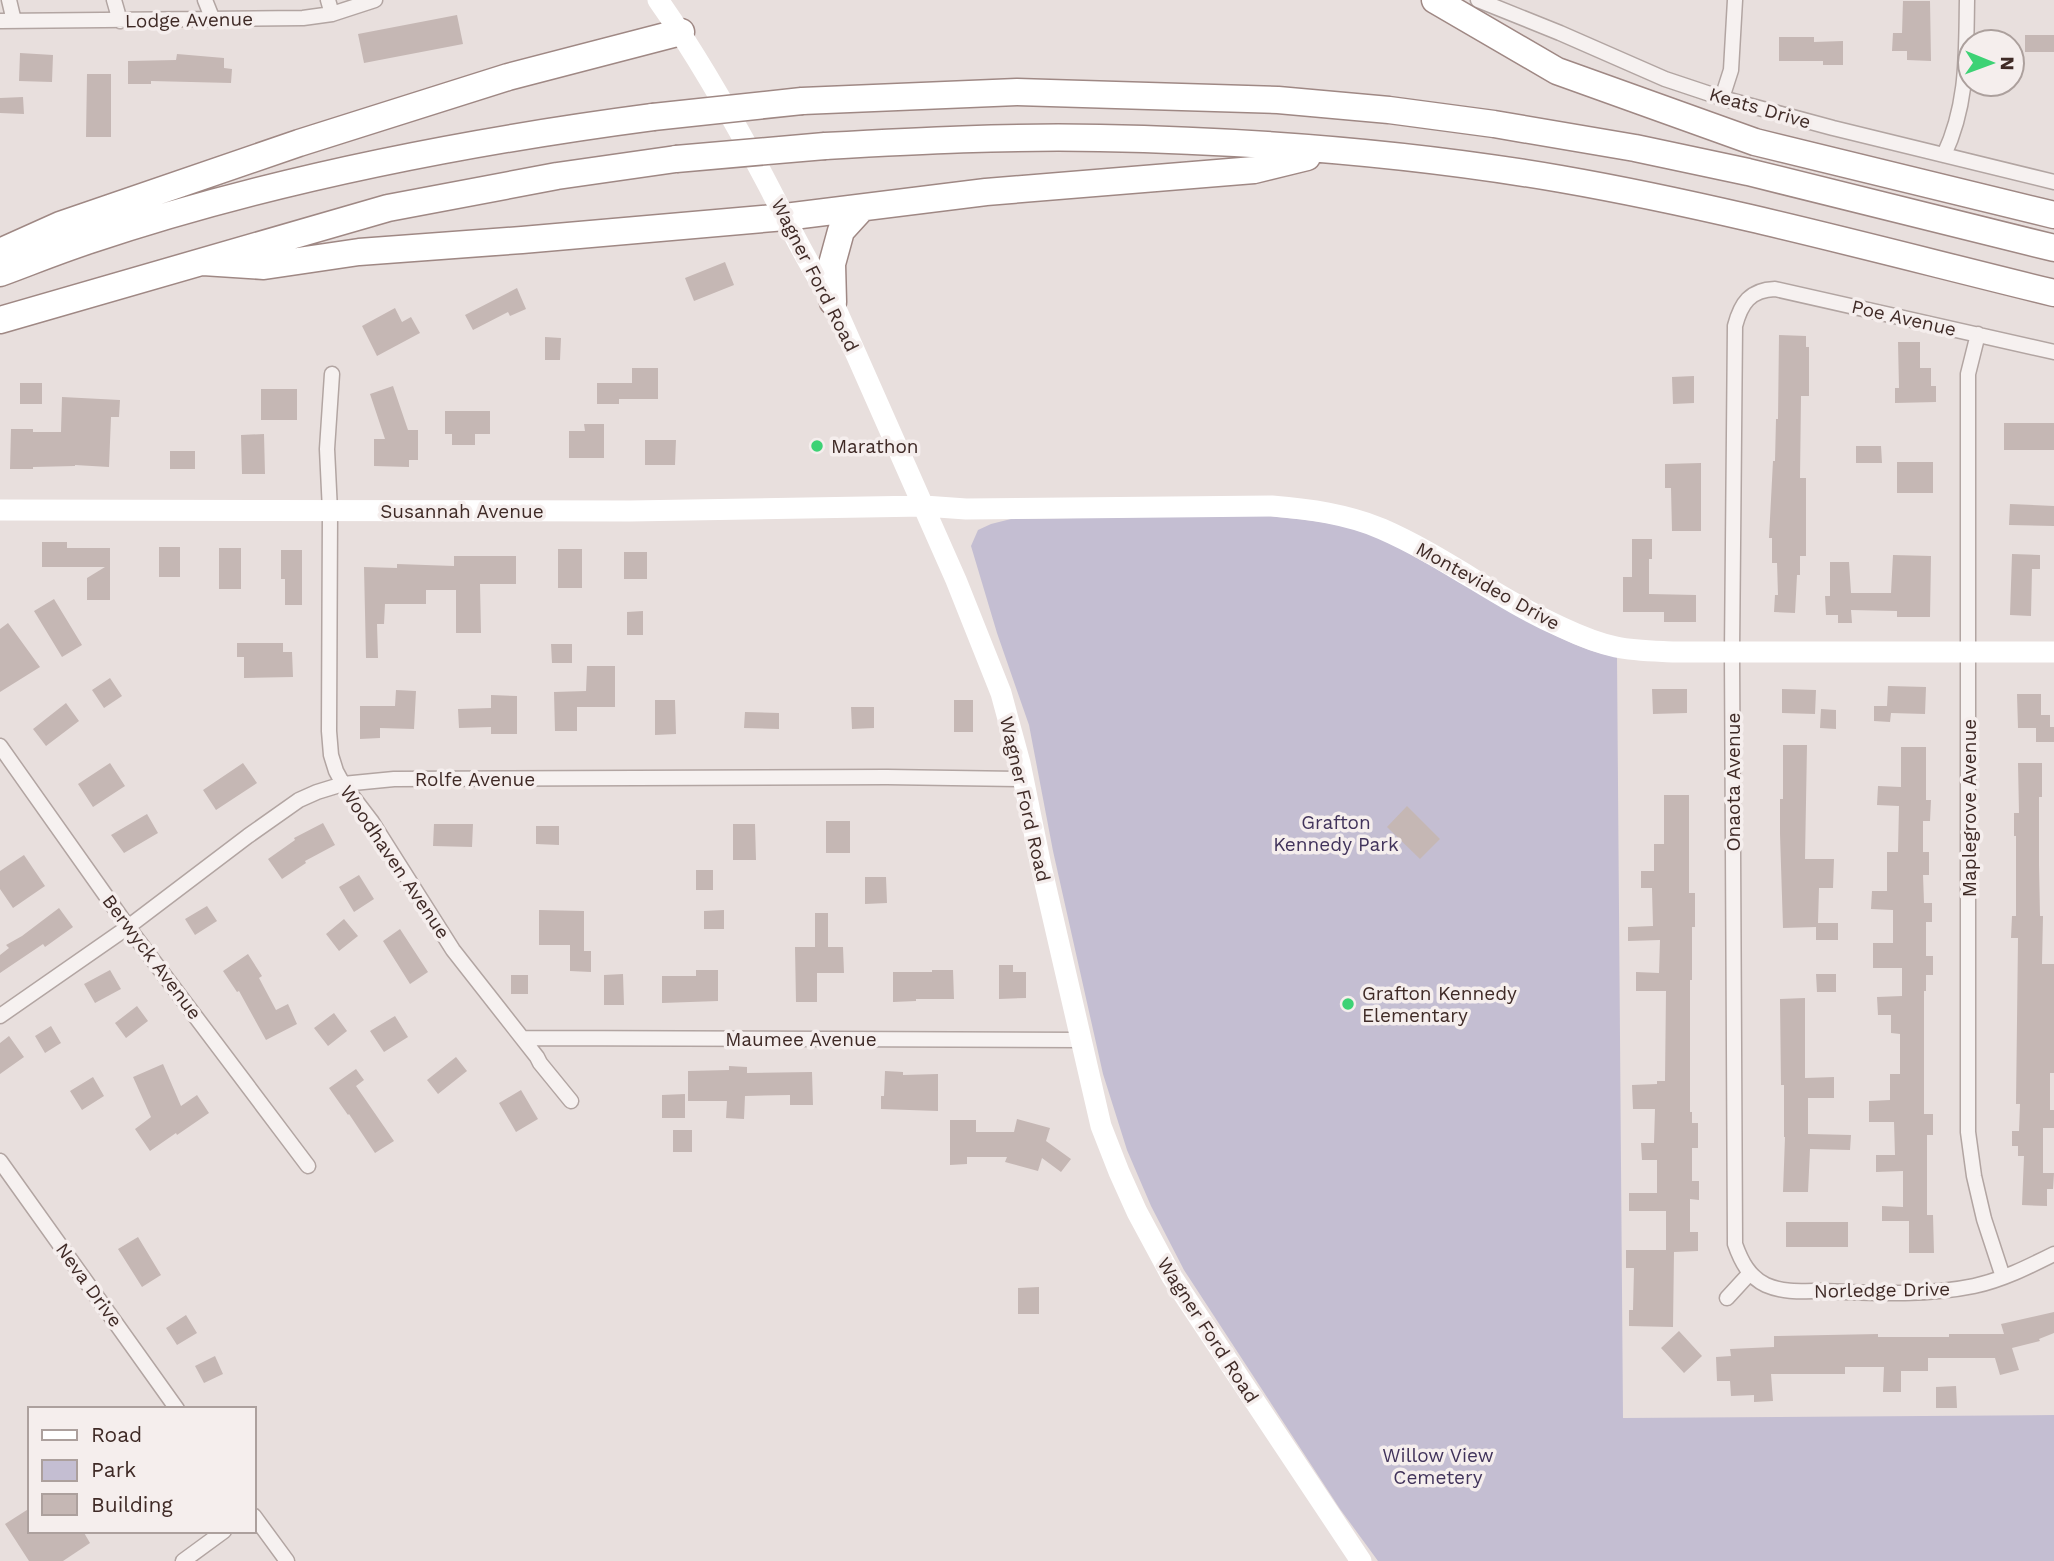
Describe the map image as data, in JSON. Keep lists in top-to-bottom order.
{
  "streets": {
    "street": [
      "Lodge Avenue",
      "Keats Drive",
      "Wagner Ford Road",
      "Poe Avenue",
      "Susannah Avenue",
      "Montevideo Drive",
      "Rolfe Avenue",
      "Onaota Avenue",
      "Maplegrove Avenue",
      "Woodhaven Avenue",
      "Berwyck Avenue",
      "Maumee Avenue",
      "Neva Drive",
      "Norledge Drive"
    ]
  },
  "crossings": [
    ["Wagner Ford Road", "Susannah Avenue"],
    ["Wagner Ford Road", "Montevideo Drive"],
    ["Wagner Ford Road", "Rolfe Avenue"],
    ["Wagner Ford Road", "Maumee Avenue"],
    ["Poe Avenue", "Onaota Avenue"],
    ["Poe Avenue", "Maplegrove Avenue"],
    ["Susannah Avenue", "Montevideo Drive"],
    ["Susannah Avenue", "Woodhaven Avenue"],
    ["Montevideo Drive", "Onaota Avenue"],
    ["Montevideo Drive", "Maplegrove Avenue"],
    ["Rolfe Avenue", "Woodhaven Avenue"],
    ["Rolfe Avenue", "Berwyck Avenue"],
    ["Onaota Avenue", "Norledge Drive"],
    ["Maplegrove Avenue", "Norledge Drive"],
    ["Woodhaven Avenue", "Maumee Avenue"]
  ],
  "parks": ["Grafton Kennedy Park", "Willow View Cemetery"],
  "places": ["Marathon", "Grafton Kennedy Elementary"],
  "legend": ["Road", "Park", "Building"],
  "north": "right"
}
